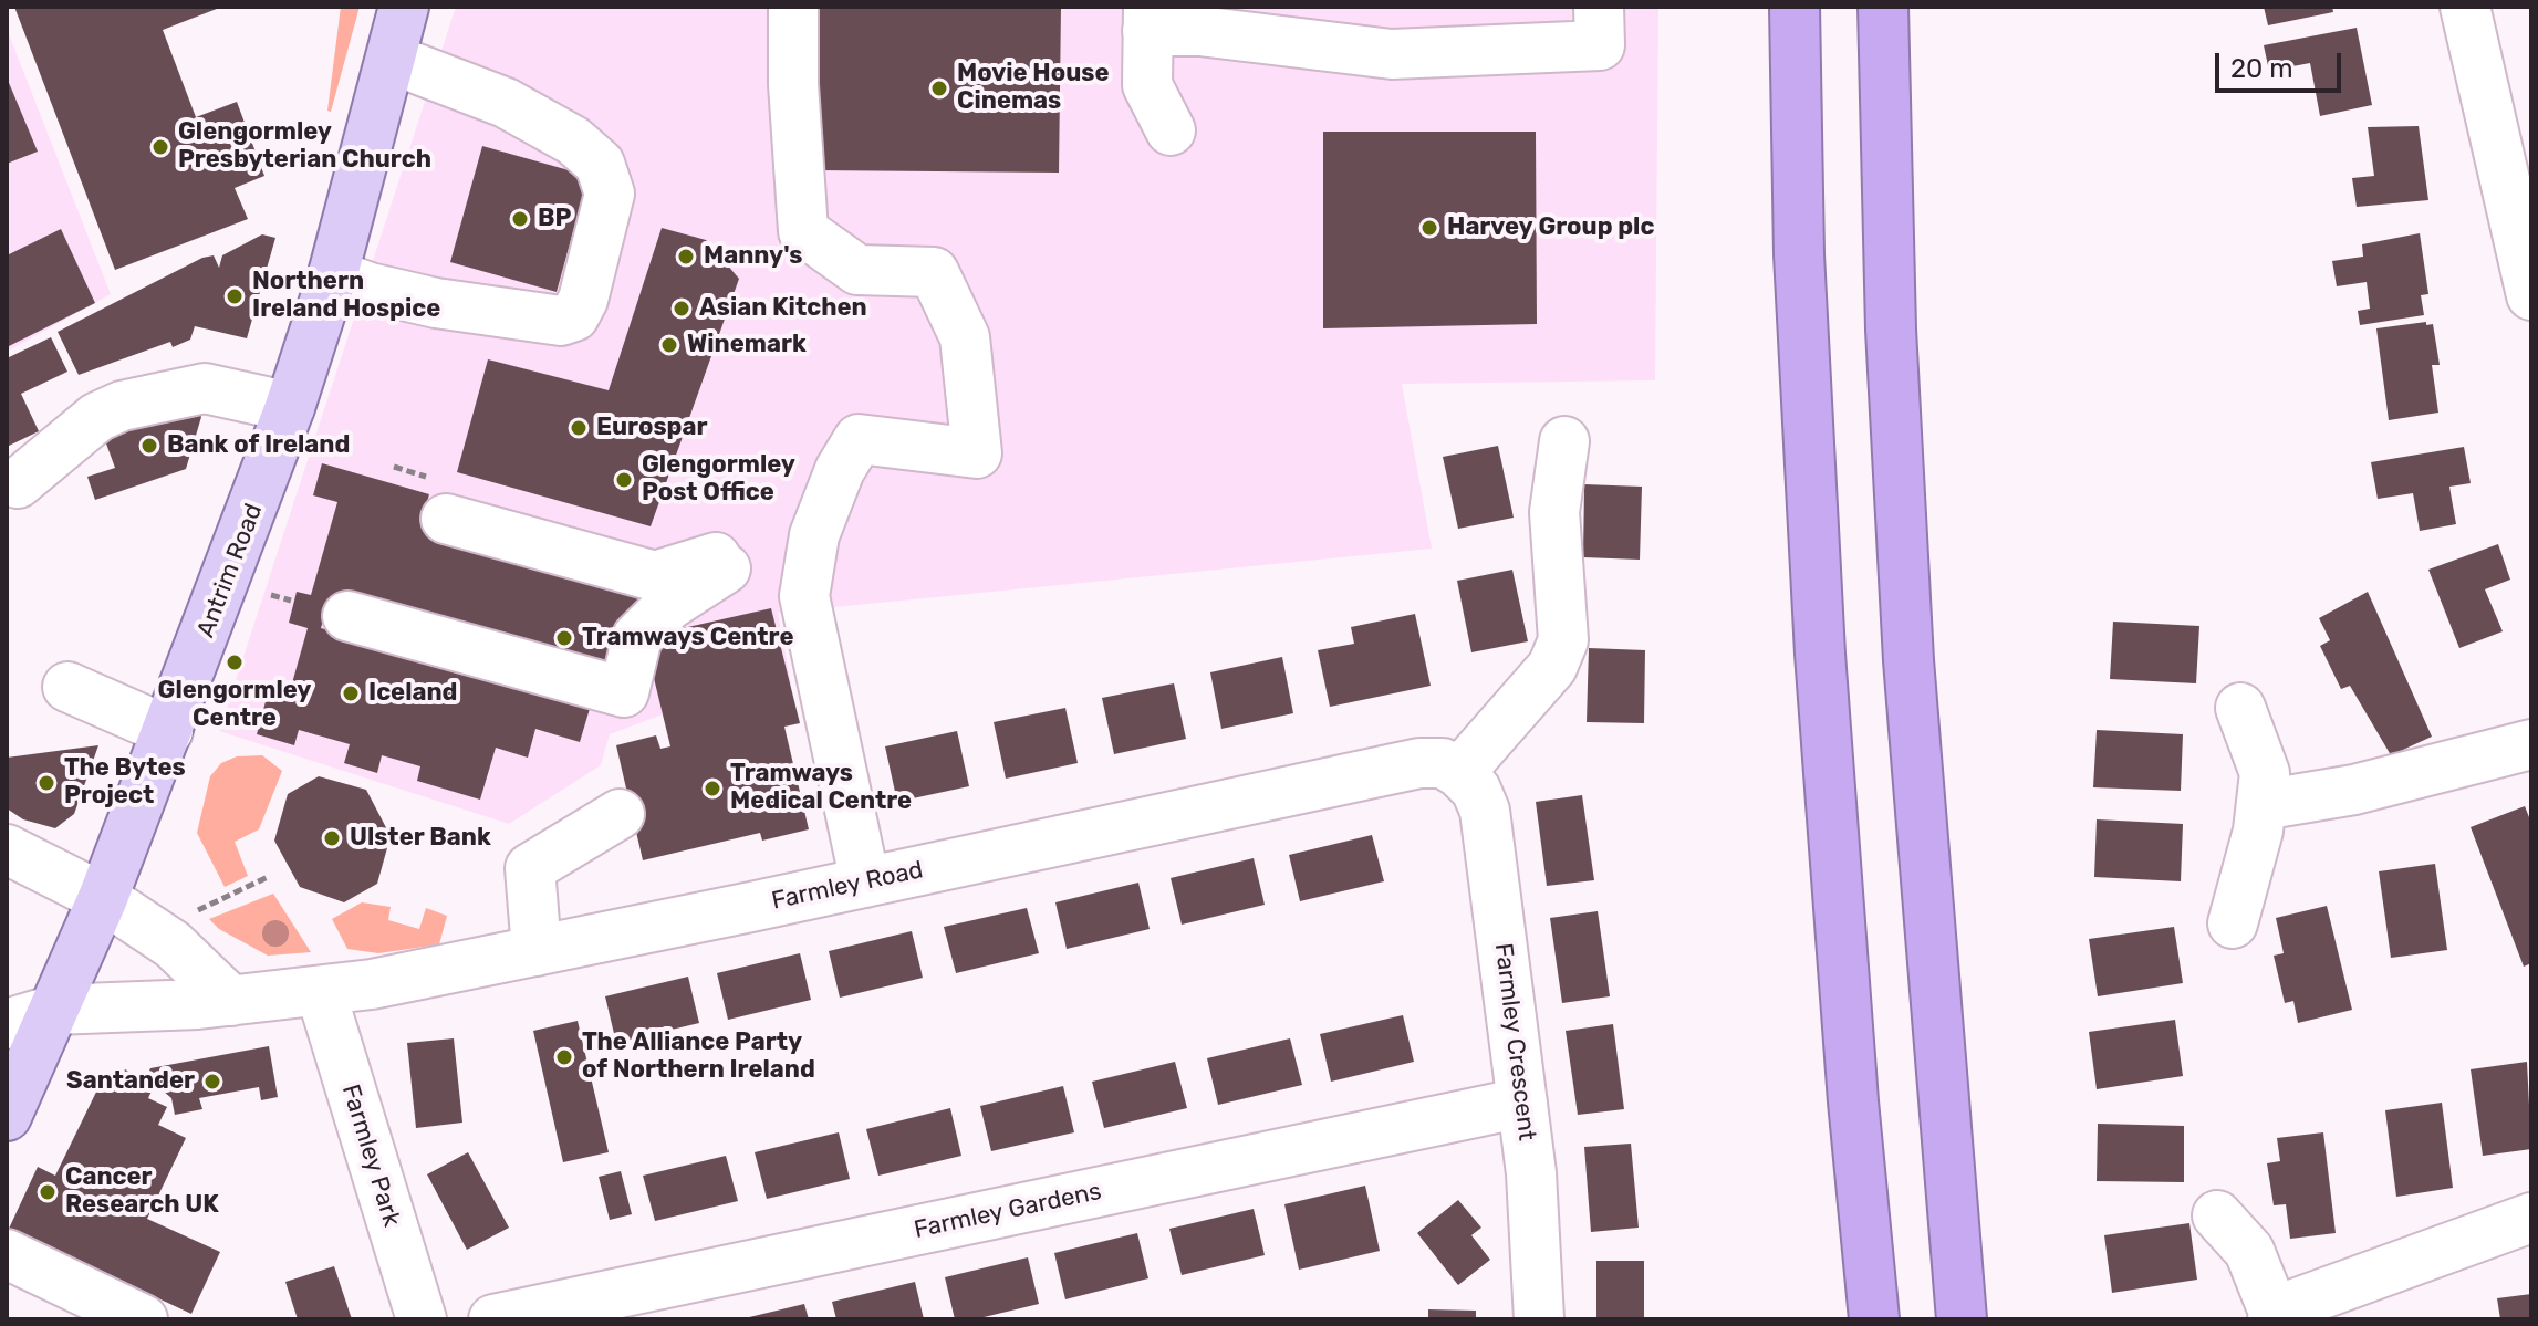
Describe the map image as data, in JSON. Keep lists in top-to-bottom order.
{
  "streets": {
    "main road": ["Antrim Road"],
    "street": [
      "Farmley Road",
      "Farmley Crescent",
      "Farmley Park",
      "Farmley Gardens"
    ]
  },
  "crossings": [
    ["Antrim Road", "Farmley Road"],
    ["Farmley Road", "Farmley Crescent"],
    ["Farmley Road", "Farmley Park"],
    ["Farmley Crescent", "Farmley Gardens"]
  ],
  "places": [
    "Movie House Cinemas",
    "Glengormley Presbyterian Church",
    "BP",
    "Harvey Group plc",
    "Manny's",
    "Northern Ireland Hospice",
    "Asian Kitchen",
    "Winemark",
    "Eurospar",
    "Bank of Ireland",
    "Glengormley Post Office",
    "Tramways Centre",
    "Glengormley Centre",
    "Iceland",
    "The Bytes Project",
    "Tramways Medical Centre",
    "Ulster Bank",
    "The Alliance Party of Northern Ireland",
    "Santander",
    "Cancer Research UK"
  ],
  "scale_bar": "20 m"
}
